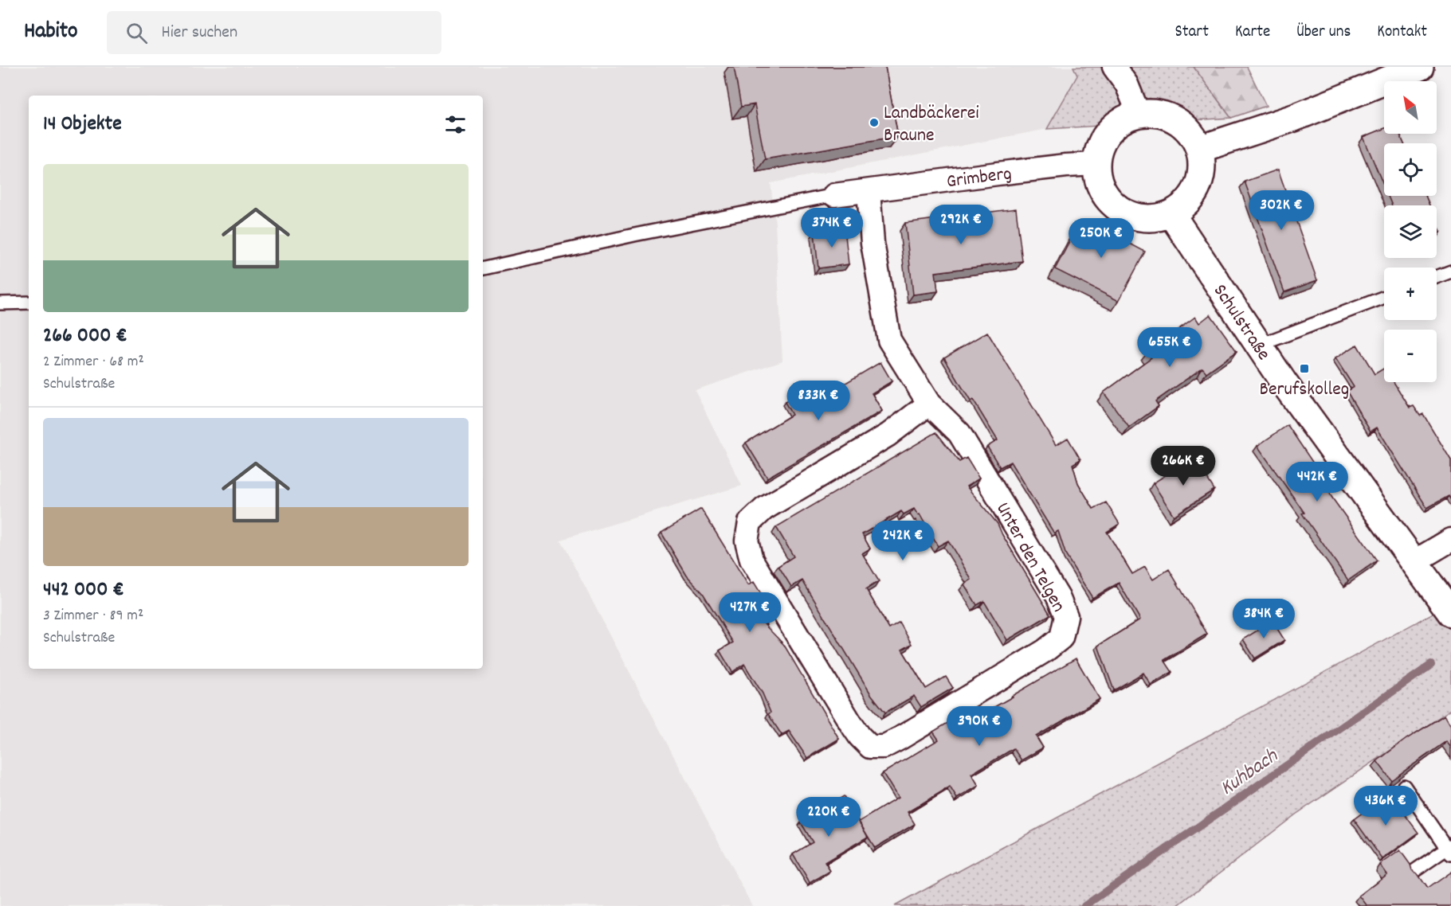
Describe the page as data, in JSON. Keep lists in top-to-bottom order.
{
  "streets": {
    "main road": ["Schulstraße"],
    "street": ["Grimberg", "Unter den Telgen"]
  },
  "crossings": [
    ["Grimberg", "Schulstraße"],
    ["Grimberg", "Unter den Telgen"]
  ],
  "water": ["Kuhbach"],
  "places": {
    "other": ["Landbäckerei Braune"],
    "transit": ["Berufskolleg"]
  },
  "north": "top left",
  "page": {
    "header": "Habito",
    "search": "Hier suchen",
    "nav": [
      "Start",
      "Karte",
      "Über uns",
      "Kontakt"
    ],
    "map_buttons": ["+", "−"],
    "heading": "14 Objekte",
    "list": [
      {
        "name": "266 000 €",
        "note": "2 Zimmer · 68 m² · Schulstraße"
      },
      {
        "name": "442 000 €",
        "note": "3 Zimmer · 89 m² · Schulstraße"
      }
    ],
    "price": [
      "302K €",
      "292K €",
      "374K €",
      "250K €",
      "655K €",
      "833K €",
      "266K €",
      "442K €",
      "242K €",
      "427K €",
      "384K €",
      "390K €",
      "436K €",
      "220K €"
    ]
  }
}
